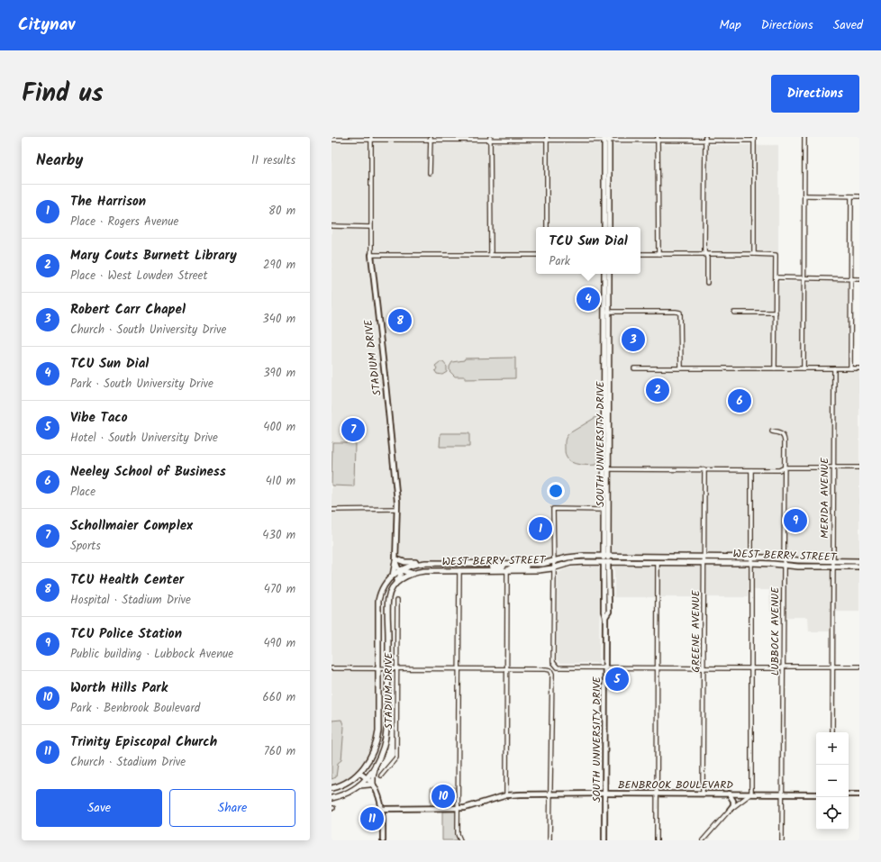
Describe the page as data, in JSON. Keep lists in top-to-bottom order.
{
  "streets": {
    "main road": ["SOUTH UNIVERSITY DRIVE", "WEST BERRY STREET"],
    "street": [
      "STADIUM DRIVE",
      "MERIDA AVENUE",
      "GREENE AVENUE",
      "LUBBOCK AVENUE",
      "BENBROOK BOULEVARD"
    ]
  },
  "crossings": [
    ["SOUTH UNIVERSITY DRIVE", "WEST BERRY STREET"],
    ["SOUTH UNIVERSITY DRIVE", "BENBROOK BOULEVARD"],
    ["MERIDA AVENUE", "WEST BERRY STREET"],
    ["WEST BERRY STREET", "GREENE AVENUE"],
    ["WEST BERRY STREET", "LUBBOCK AVENUE"],
    ["GREENE AVENUE", "BENBROOK BOULEVARD"],
    ["LUBBOCK AVENUE", "BENBROOK BOULEVARD"]
  ],
  "page": {
    "header": "Citynav",
    "nav": ["Map", "Directions", "Saved"],
    "title": "Find us",
    "buttons": [
      "Directions",
      ["Save", "Share"]
    ],
    "heading": ["Nearby", "11 results"],
    "list": [
      {
        "mark": "1",
        "name": "The Harrison",
        "note": "Place · Rogers Avenue",
        "value": "80 m"
      },
      {
        "mark": "2",
        "name": "Mary Couts Burnett Library",
        "note": "Place · West Lowden Street",
        "value": "290 m"
      },
      {
        "mark": "3",
        "name": "Robert Carr Chapel",
        "note": "Church · South University Drive",
        "value": "340 m"
      },
      {
        "mark": "4",
        "name": "TCU Sun Dial",
        "note": "Park · South University Drive",
        "value": "390 m"
      },
      {
        "mark": "5",
        "name": "Vibe Taco",
        "note": "Hotel · South University Drive",
        "value": "400 m"
      },
      {
        "mark": "6",
        "name": "Neeley School of Business",
        "note": "Place",
        "value": "410 m"
      },
      {
        "mark": "7",
        "name": "Schollmaier Complex",
        "note": "Sports",
        "value": "430 m"
      },
      {
        "mark": "8",
        "name": "TCU Health Center",
        "note": "Hospital · Stadium Drive",
        "value": "470 m"
      },
      {
        "mark": "9",
        "name": "TCU Police Station",
        "note": "Public building · Lubbock Avenue",
        "value": "490 m"
      },
      {
        "mark": "10",
        "name": "Worth Hills Park",
        "note": "Park · Benbrook Boulevard",
        "value": "660 m"
      },
      {
        "mark": "11",
        "name": "Trinity Episcopal Church",
        "note": "Church · Stadium Drive",
        "value": "760 m"
      }
    ],
    "popup": ["TCU Sun Dial", "Park"],
    "pins": [
      "4",
      "8",
      "3",
      "2",
      "6",
      "7",
      "9",
      "1",
      "5",
      "10",
      "11"
    ],
    "map_buttons": ["+", "−"]
  }
}
